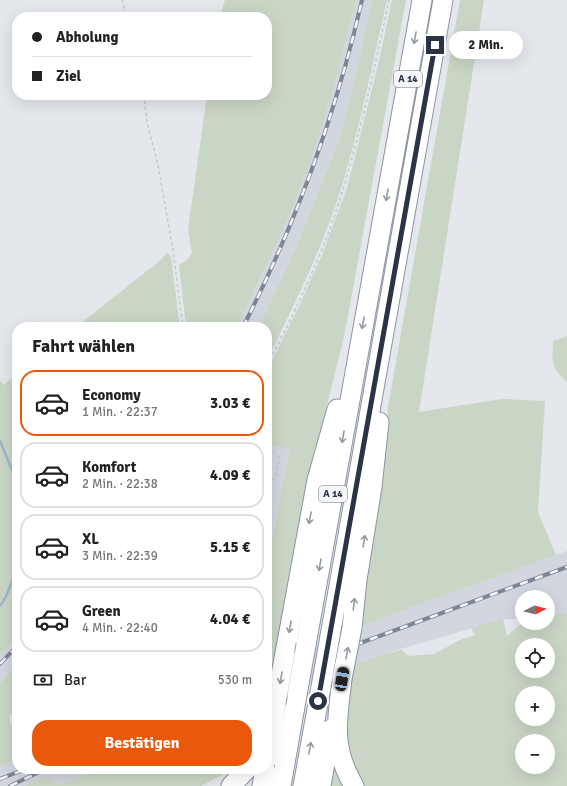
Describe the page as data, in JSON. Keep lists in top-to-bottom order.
{
  "streets": {
    "highway": ["A 14"]
  },
  "north": "right",
  "page": {
    "banner": ["Abholung", "Ziel"],
    "bubble": "2 Min.",
    "heading": "Fahrt wählen",
    "list": [
      {
        "name": "Economy",
        "note": "1 Min. · 22:37",
        "value": "3.03 €"
      },
      {
        "name": "Komfort",
        "note": "2 Min. · 22:38",
        "value": "4.09 €"
      },
      {
        "name": "XL",
        "note": "3 Min. · 22:39",
        "value": "5.15 €"
      },
      {
        "name": "Green",
        "note": "4 Min. · 22:40",
        "value": "4.04 €"
      }
    ],
    "map_buttons": ["+", "−"],
    "pay": ["Bar", "530 m"],
    "buttons": "Bestätigen"
  }
}
